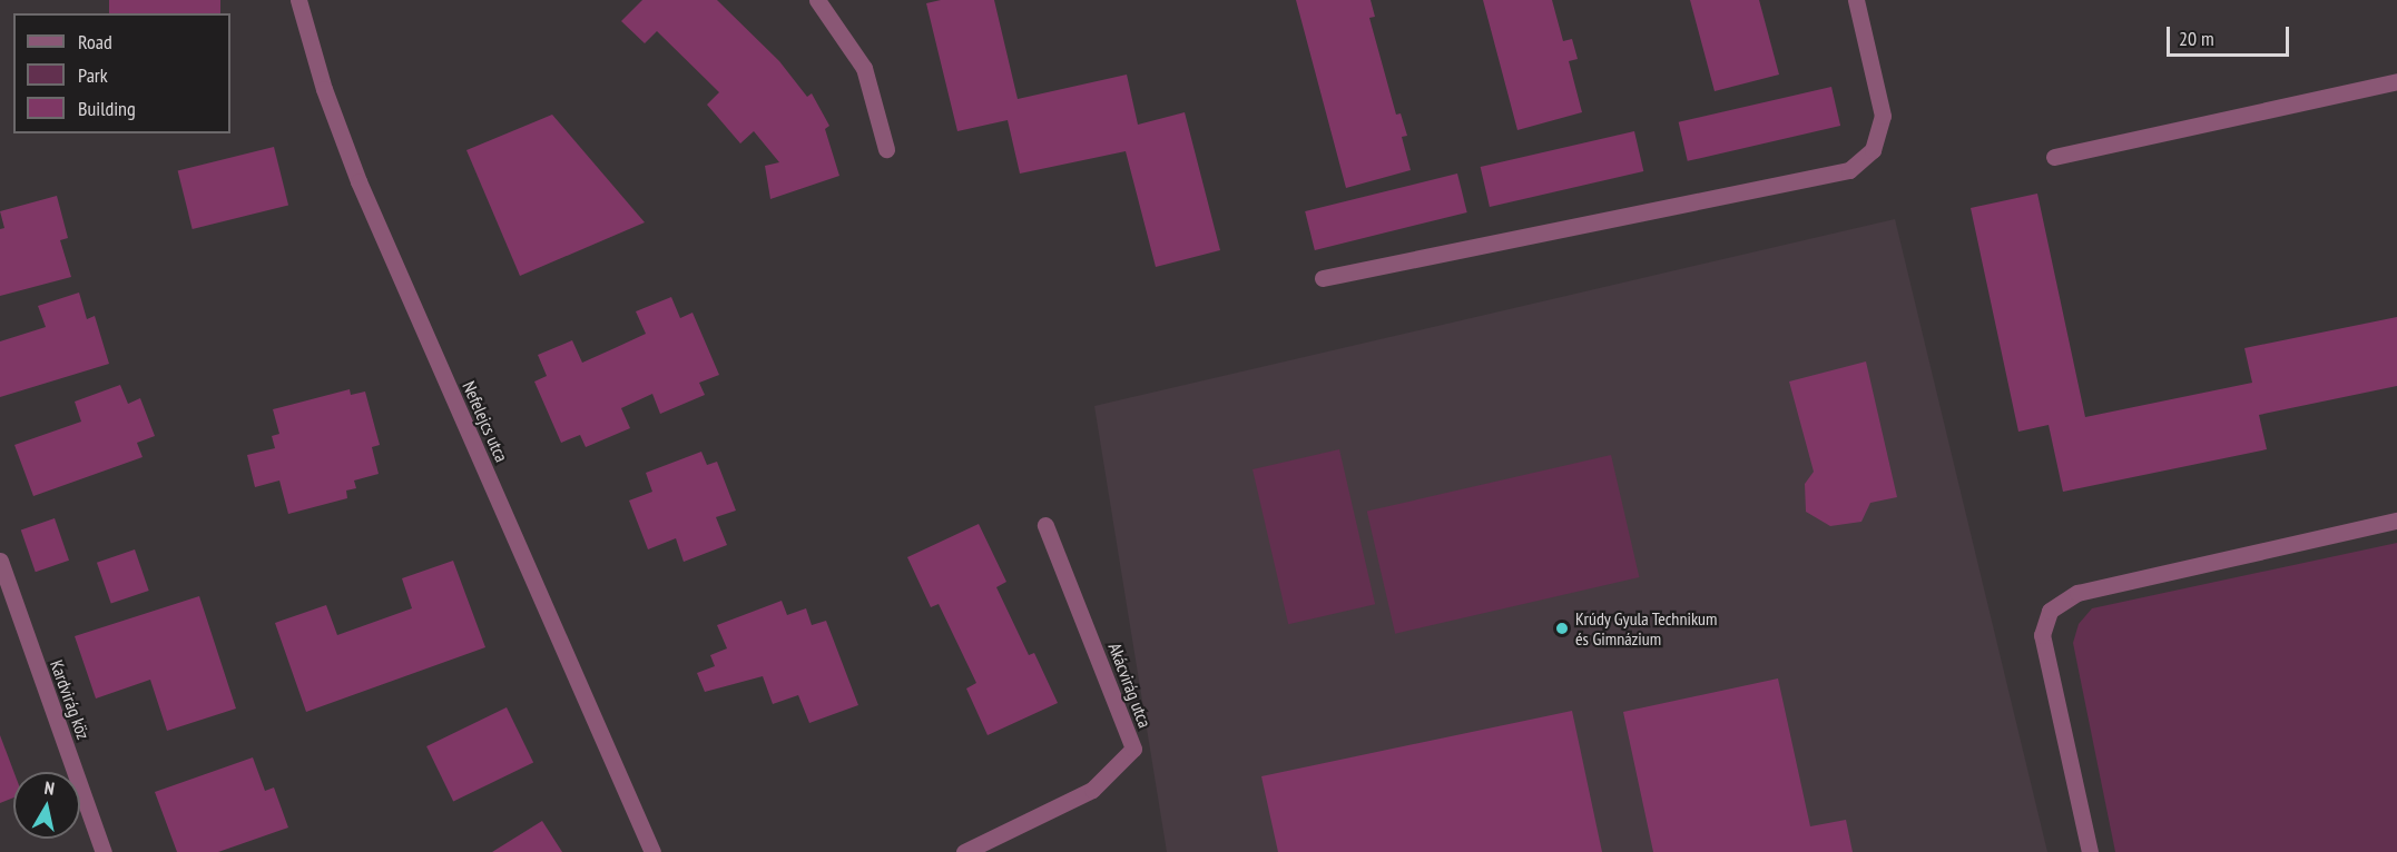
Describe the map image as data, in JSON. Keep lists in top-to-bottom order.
{
  "streets": {
    "street": ["Nefelejcs utca", "Akácvirág utca", "Kardvirág köz"]
  },
  "places": ["Krúdy Gyula Technikum és Gimnázium"],
  "legend": ["Road", "Park", "Building"],
  "scale_bar": "20 m",
  "north": "top"
}
